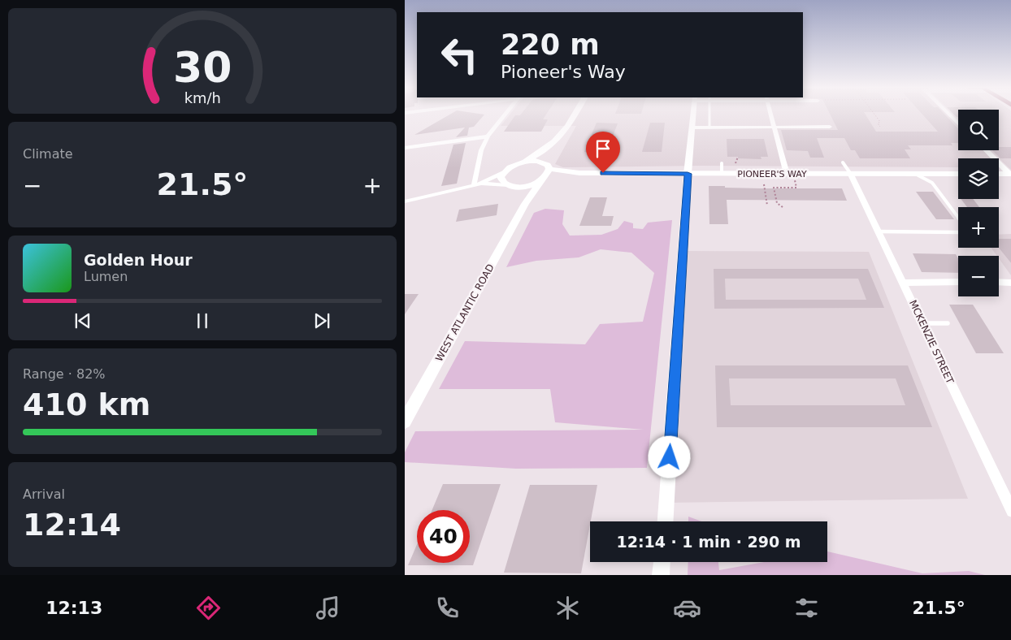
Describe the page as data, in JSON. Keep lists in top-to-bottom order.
{
  "streets": {
    "main road": ["PIONEER'S WAY", "WEST ATLANTIC ROAD"],
    "street": ["MCKENZIE STREET"]
  },
  "crossings": [
    ["PIONEER'S WAY", "WEST ATLANTIC ROAD"],
    ["PIONEER'S WAY", "MCKENZIE STREET"]
  ],
  "page": {
    "turn": ["220 m", "Pioneer's Way"],
    "map_buttons": ["+", "−"],
    "tile": [
      "Climate",
      ["Range · 82%", "410 km"],
      ["Arrival", "12:14"]
    ],
    "heat": ["−", "21.5°", "+"],
    "song": ["Golden Hour", "Lumen"],
    "limit": "40",
    "trip": "12:14 · 1 min · 290 m",
    "tabs": ["12:13", "21.5°"],
    "gauge": ["30", "km/h"]
  }
}
